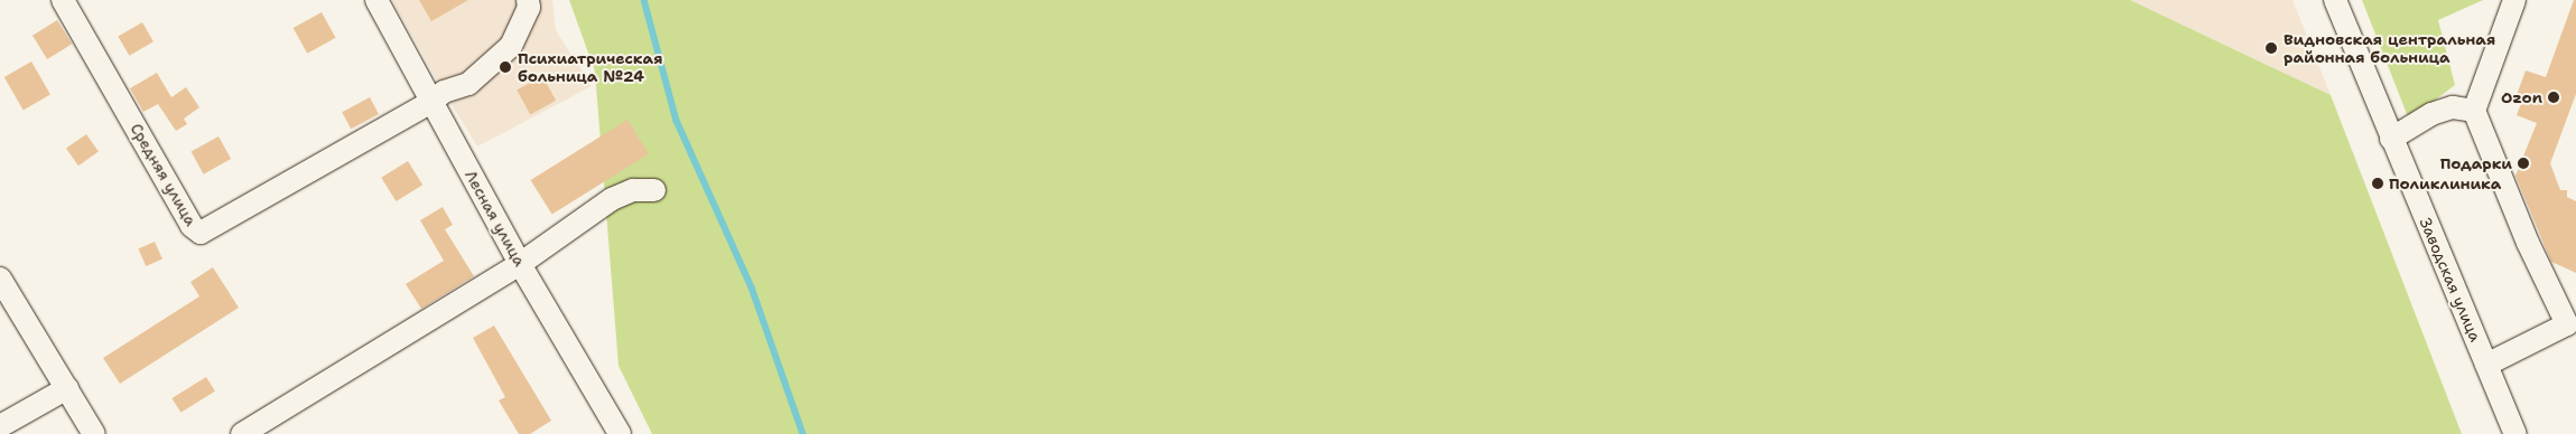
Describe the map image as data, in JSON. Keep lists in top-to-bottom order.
{
  "streets": {
    "street": ["Средняя улица", "Лесная улица", "Заводская улица"]
  },
  "crossings": [
    ["Средняя улица", "Лесная улица"]
  ],
  "places": [
    "Видновская центральная районная больница",
    "Психиатрическая больница №24",
    "Ozon",
    "Подарки",
    "Поликлиника"
  ]
}
